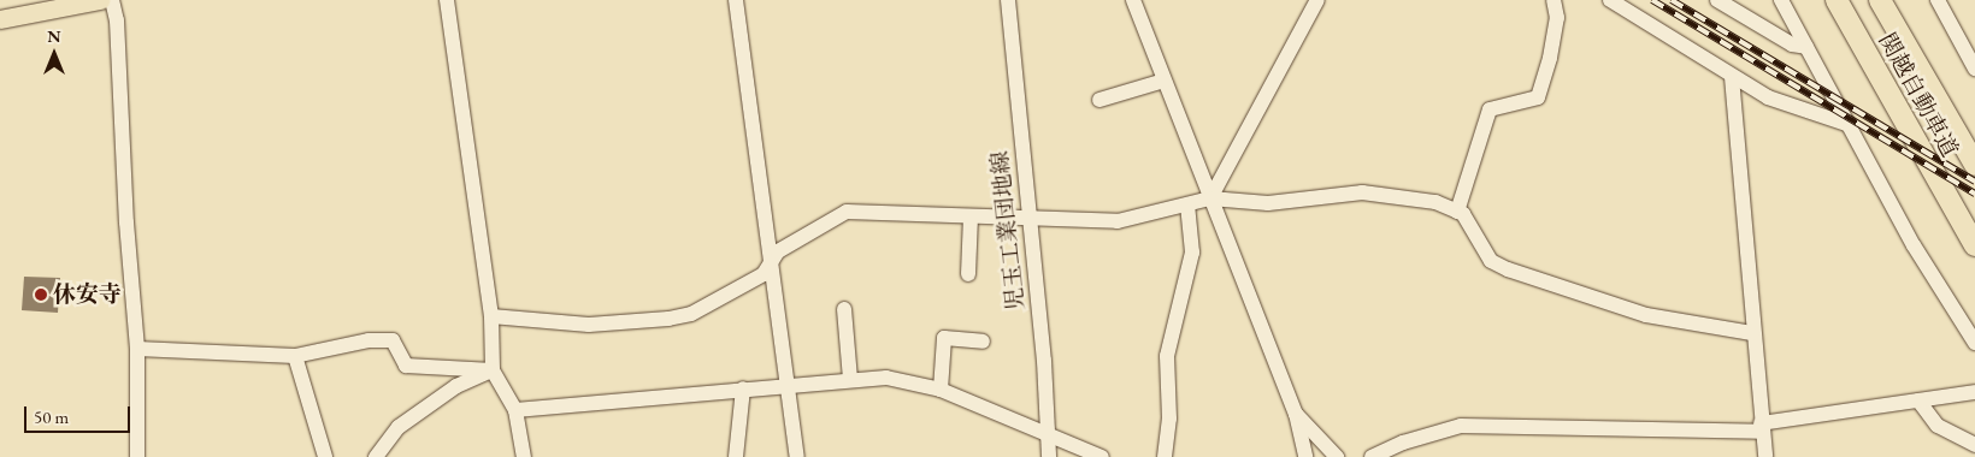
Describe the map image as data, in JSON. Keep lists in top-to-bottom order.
{
  "streets": {
    "highway": ["関越自動車道"],
    "street": ["児玉工業団地線"]
  },
  "places": ["休安寺"],
  "scale_bar": "50 m",
  "north": "top"
}
